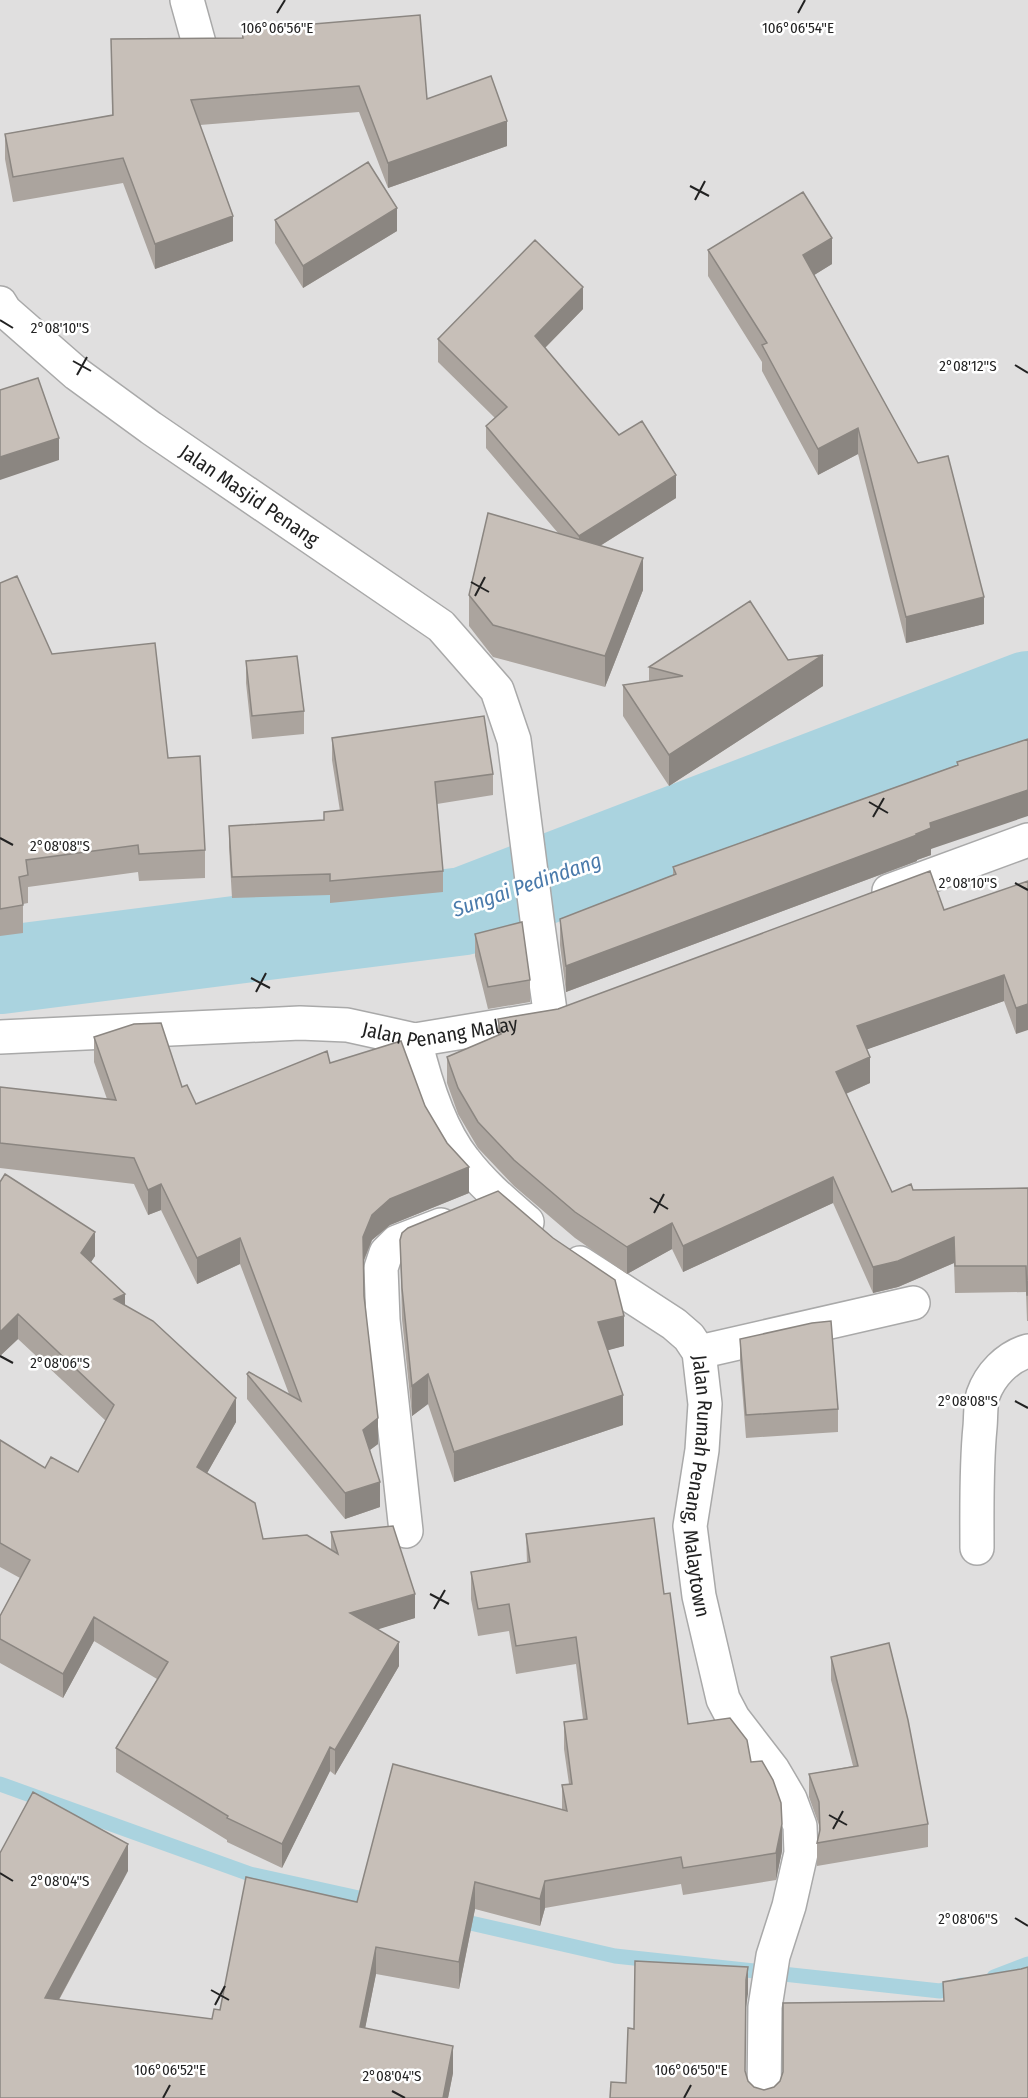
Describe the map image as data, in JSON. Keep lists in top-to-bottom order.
{
  "streets": {
    "street": ["Jalan Masjid Penang", "Jalan Penang Malay", "Jalan Rumah Penang, Malaytown"]
  },
  "crossings": [
    ["Jalan Masjid Penang", "Jalan Penang Malay"],
    ["Jalan Penang Malay", "Jalan Rumah Penang, Malaytown"]
  ],
  "water": ["Sungai Pedindang"],
  "coordinates": [
    "106°06'56\"E",
    "106°06'54\"E",
    "2°08'10\"S",
    "2°08'12\"S",
    "2°08'08\"S",
    "2°08'06\"S",
    "2°08'04\"S",
    "106°06'52\"E",
    "106°06'50\"E"
  ]
}
